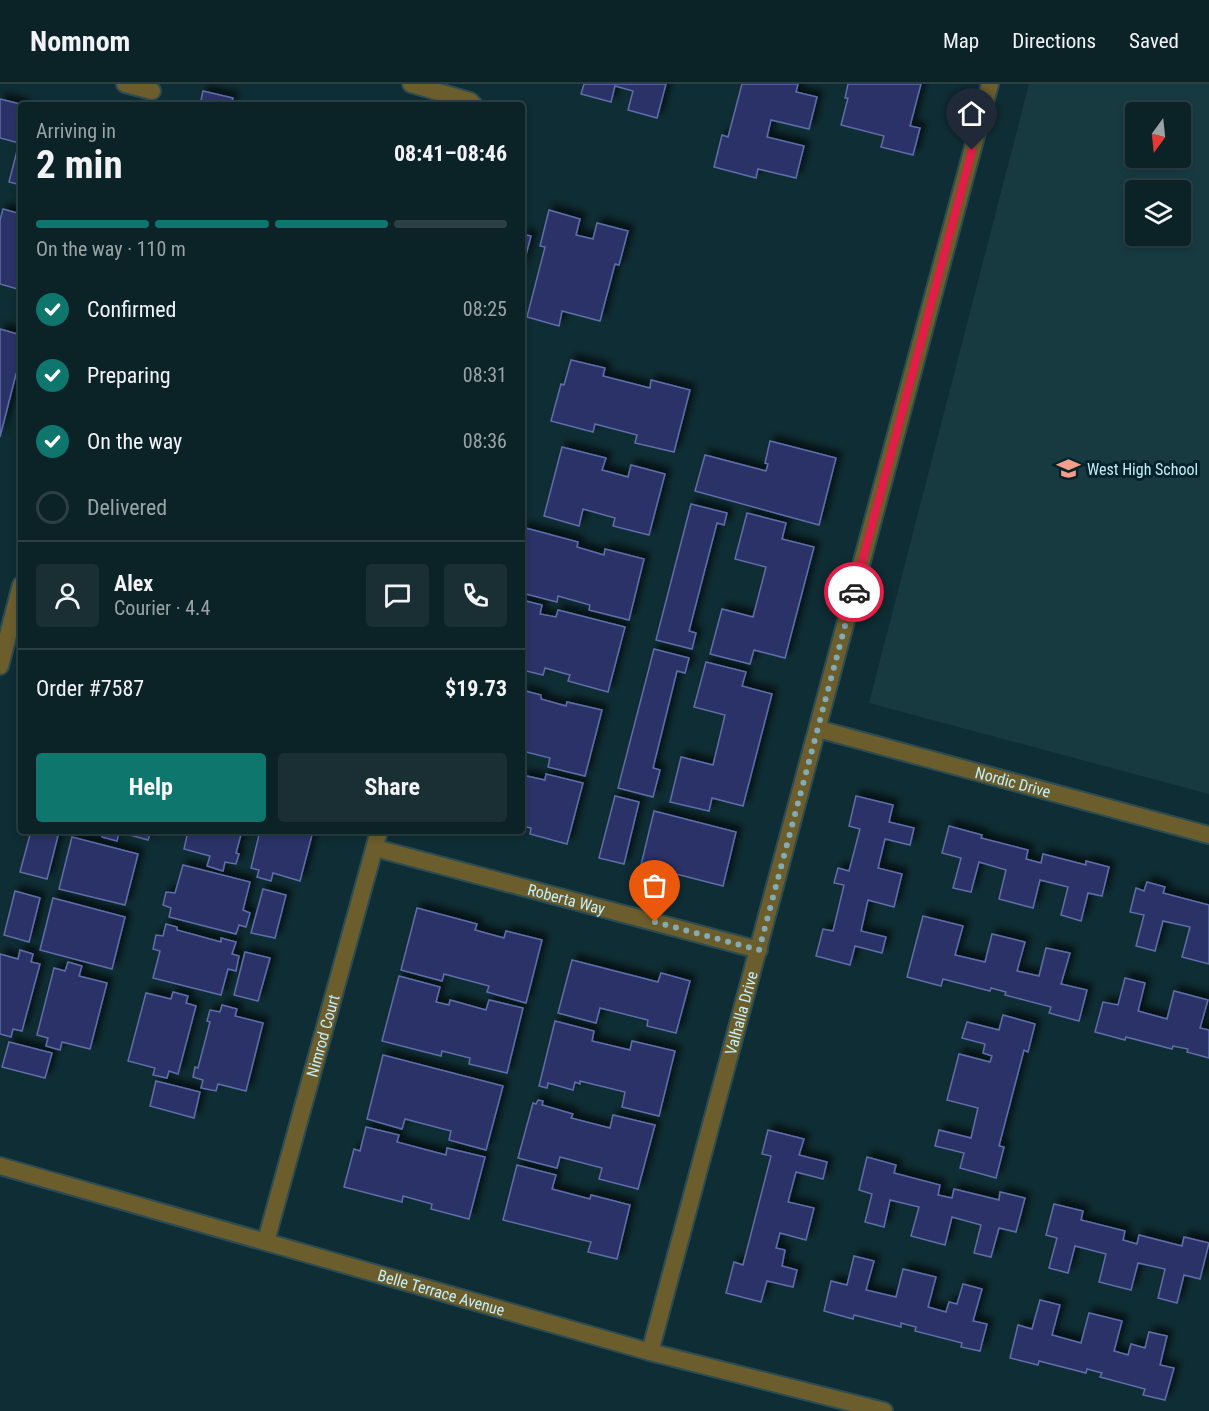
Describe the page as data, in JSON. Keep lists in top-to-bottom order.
{
  "streets": {
    "street": [
      "Nordic Drive",
      "Roberta Way",
      "Valhalla Drive",
      "Nimrod Court",
      "Belle Terrace Avenue"
    ]
  },
  "crossings": [
    ["Nordic Drive", "Valhalla Drive"],
    ["Roberta Way", "Valhalla Drive"],
    ["Roberta Way", "Nimrod Court"],
    ["Valhalla Drive", "Belle Terrace Avenue"],
    ["Nimrod Court", "Belle Terrace Avenue"]
  ],
  "places": {
    "school or university": ["West High School"]
  },
  "north": "bottom",
  "page": {
    "header": "Nomnom",
    "nav": ["Map", "Directions", "Saved"],
    "heading": ["2 min", "Arriving in", "08:41–08:46"],
    "panel": [
      "Alex",
      "Courier · 4.4",
      "Order #7587",
      "$19.73"
    ],
    "bar": "On the way · 110 m",
    "list": [
      ["Confirmed", "08:25"],
      ["Preparing", "08:31"],
      ["On the way", "08:36"],
      "Delivered"
    ],
    "buttons": ["Help", "Share"]
  }
}
